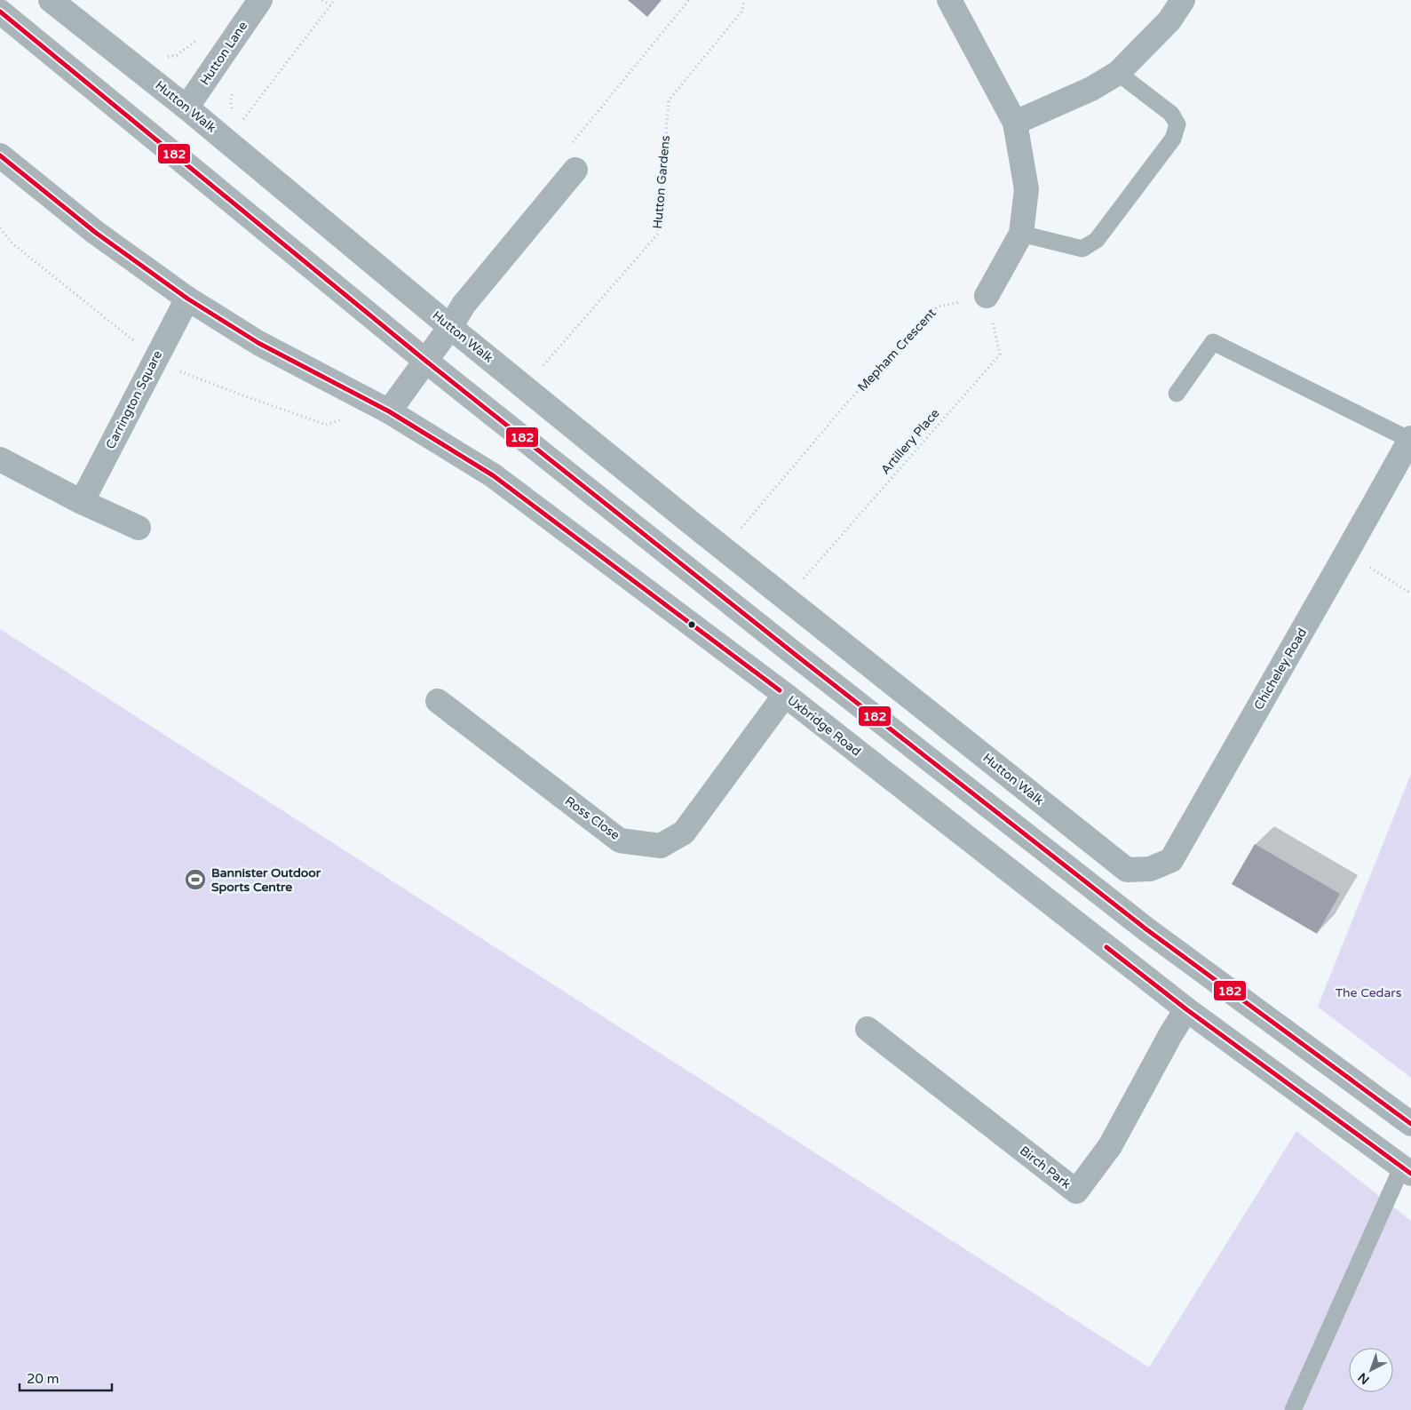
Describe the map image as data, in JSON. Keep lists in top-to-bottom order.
{
  "streets": {
    "main road": ["Uxbridge Road"],
    "street": [
      "Hutton Lane",
      "Hutton Walk",
      "Carrington Square",
      "Chicheley Road",
      "Ross Close",
      "Birch Park"
    ],
    "path": ["Hutton Gardens", "Mepham Crescent", "Artillery Place"]
  },
  "crossings": [
    ["Hutton Lane", "Hutton Walk"],
    ["Hutton Walk", "Chicheley Road"],
    ["Mepham Crescent", "Artillery Place"],
    ["Carrington Square", "Uxbridge Road"],
    ["Uxbridge Road", "Ross Close"],
    ["Uxbridge Road", "Birch Park"]
  ],
  "parks": ["The Cedars"],
  "places": {
    "sports": ["Bannister Outdoor Sports Centre"]
  },
  "lines": ["transit line 182"],
  "scale_bar": "20 m",
  "north": "bottom left"
}
